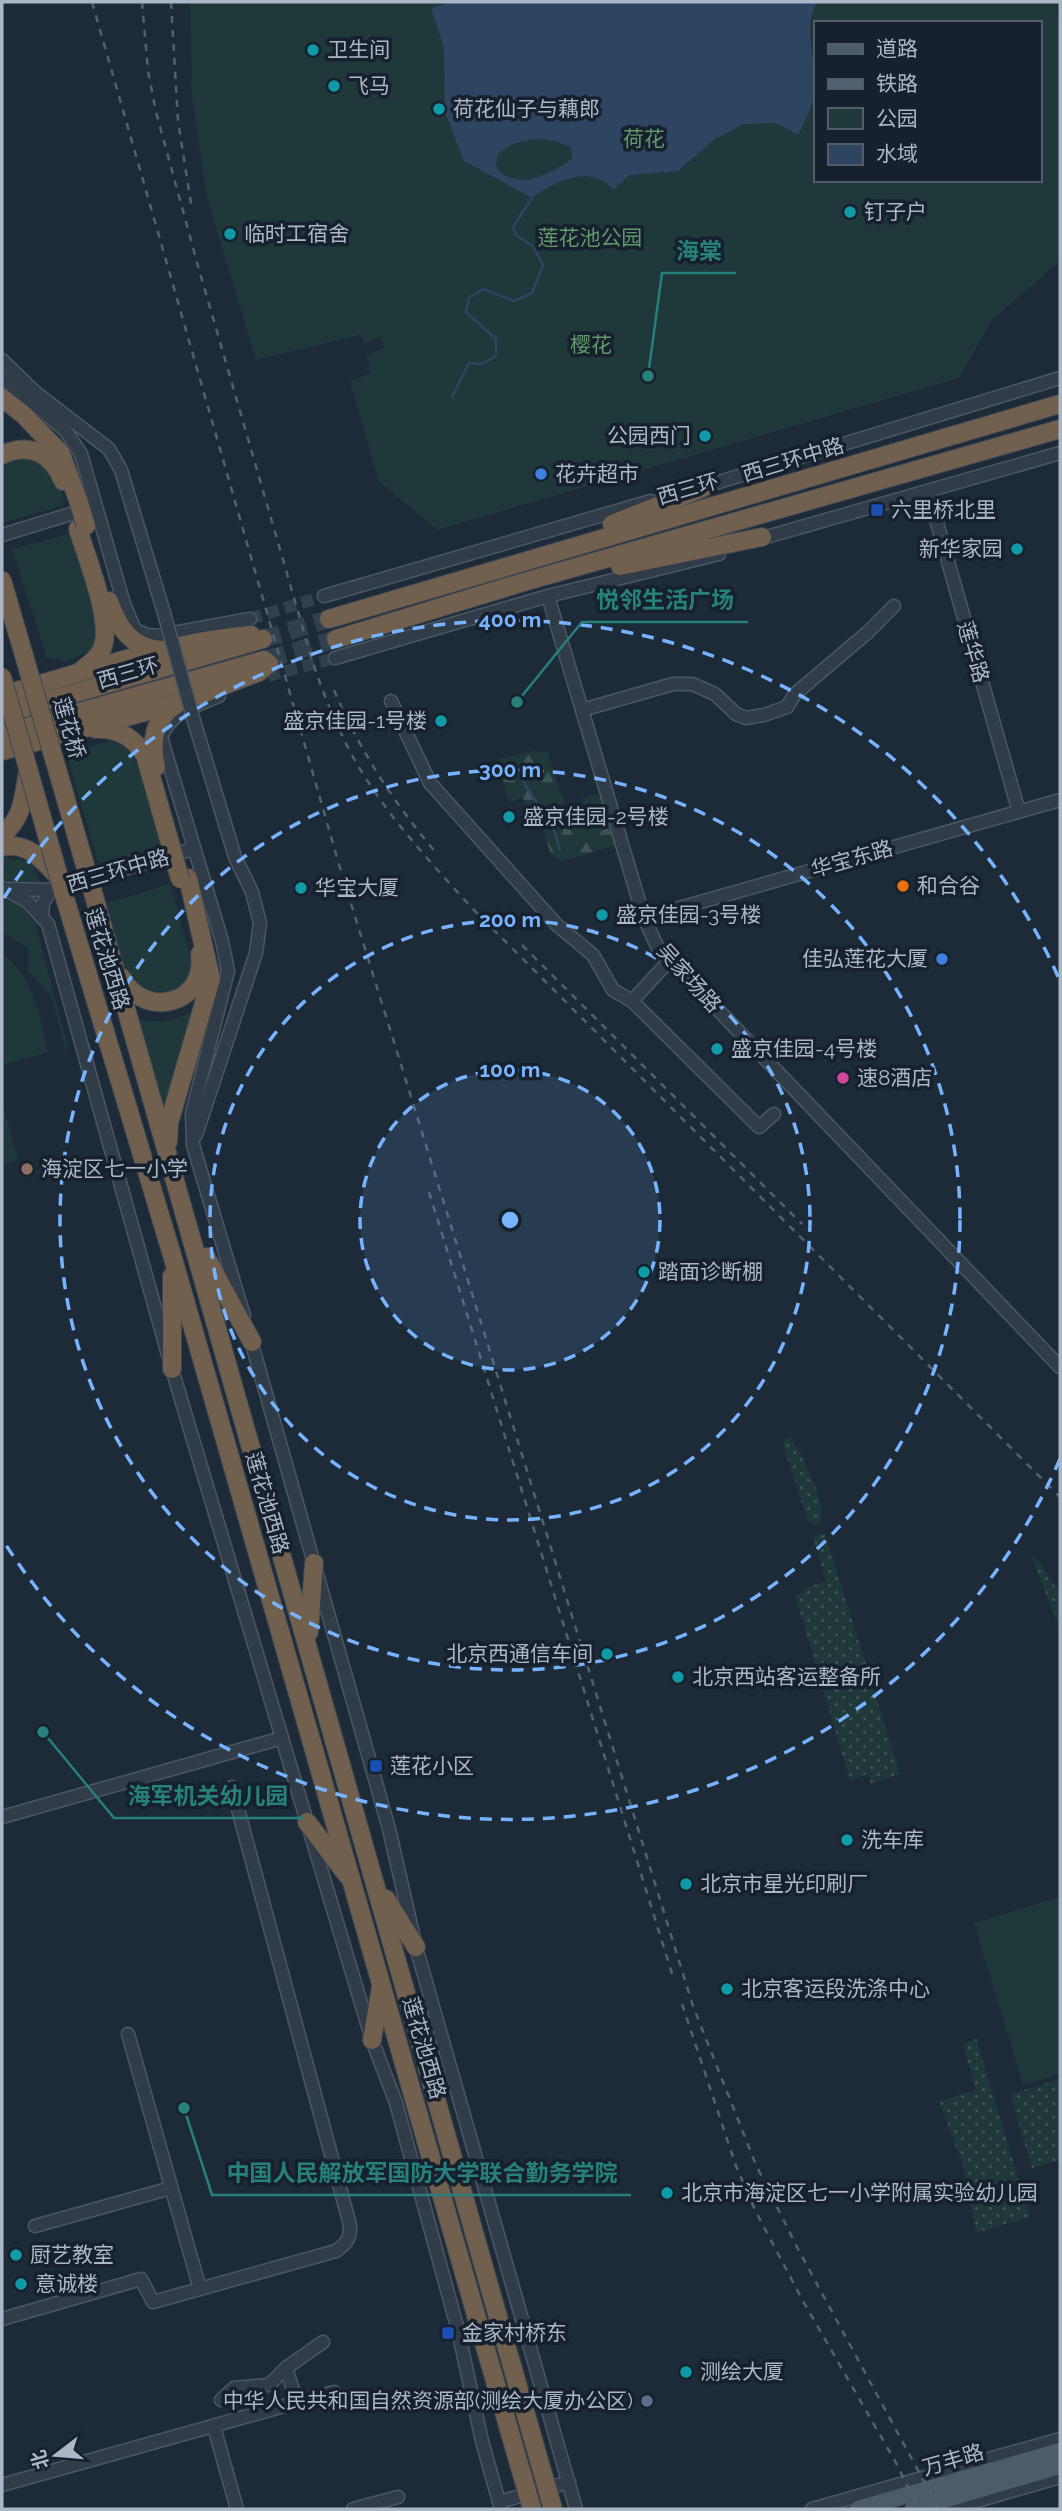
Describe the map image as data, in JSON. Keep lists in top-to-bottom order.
{
  "streets": {
    "highway": ["西三环", "莲花桥", "莲花池西路"],
    "main road": ["万丰路"],
    "street": [
      "西三环中路",
      "莲华路",
      "华宝东路",
      "吴家场路"
    ]
  },
  "crossings": [
    ["西三环中路", "西三环"],
    ["西三环中路", "莲花池西路"],
    ["莲华路", "华宝东路"],
    ["莲花桥", "莲花池西路"],
    ["华宝东路", "吴家场路"]
  ],
  "parks": ["荷花", "莲花池公园", "樱花"],
  "places": {
    "other": [
      "卫生间",
      "飞马",
      "荷花仙子与藕郎",
      "钉子户",
      "临时工宿舍",
      "海棠",
      "公园西门",
      "花卉超市",
      "新华家园",
      "悦邻生活广场",
      "盛京佳园-1号楼",
      "盛京佳园-2号楼",
      "和合谷",
      "华宝大厦",
      "盛京佳园-3号楼",
      "佳弘莲花大厦",
      "盛京佳园-4号楼",
      "速8酒店",
      "海淀区七一小学",
      "踏面诊断棚",
      "北京西通信车间",
      "北京西站客运整备所",
      "海军机关幼儿园",
      "洗车库",
      "北京市星光印刷厂",
      "北京客运段洗涤中心",
      "中国人民解放军国防大学联合勤务学院",
      "北京市海淀区七一小学附属实验幼儿园",
      "厨艺教室",
      "意诚楼",
      "测绘大厦",
      "中华人民共和国自然资源部(测绘大厦办公区)"
    ],
    "transit": ["六里桥北里", "莲花小区", "金家村桥东"]
  },
  "legend": [
    "道路",
    "铁路",
    "公园",
    "水域"
  ],
  "north": "left",
  "rings": [
    "400 m",
    "300 m",
    "200 m",
    "100 m"
  ]
}
